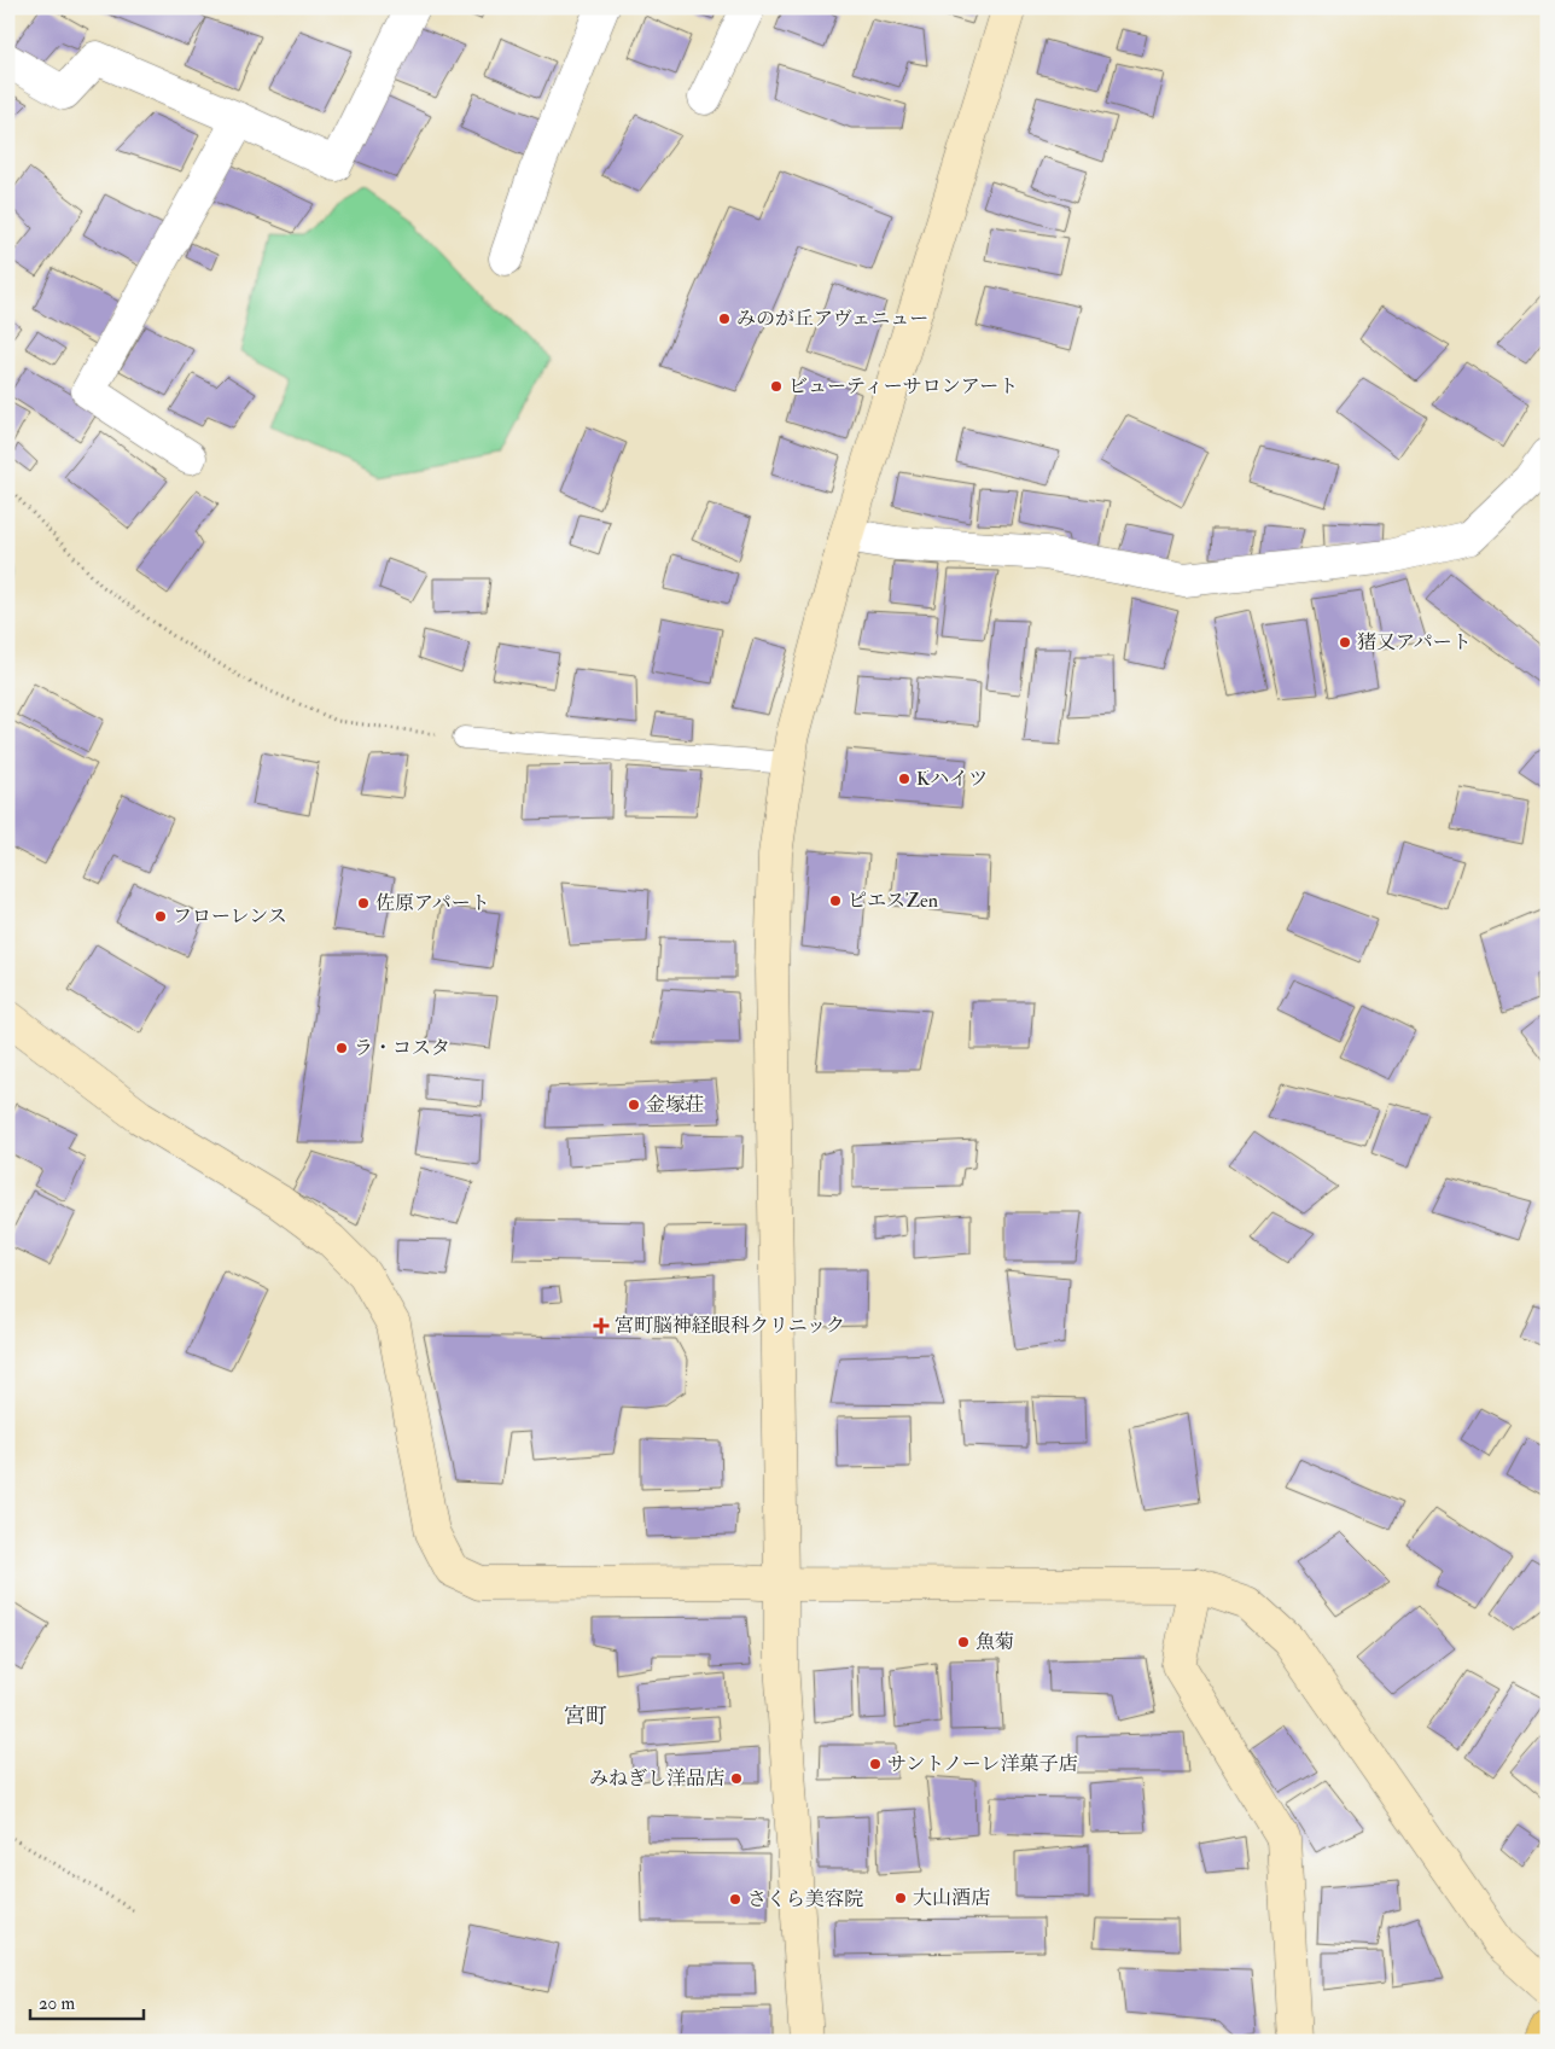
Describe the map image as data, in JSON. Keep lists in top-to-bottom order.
{
  "districts": ["宮町"],
  "places": {
    "other": [
      "みのが丘アヴェニュー",
      "ビューティーサロンアート",
      "猪又アパート",
      "Kハイツ",
      "ピエスZen",
      "佐原アパート",
      "フローレンス",
      "ラ・コスタ",
      "金塚荘",
      "魚菊",
      "サントノーレ洋菓子店",
      "みねぎし洋品店",
      "大山酒店",
      "さくら美容院"
    ],
    "health": ["宮町脳神経眼科クリニック"]
  },
  "scale_bar": "20 m"
}
